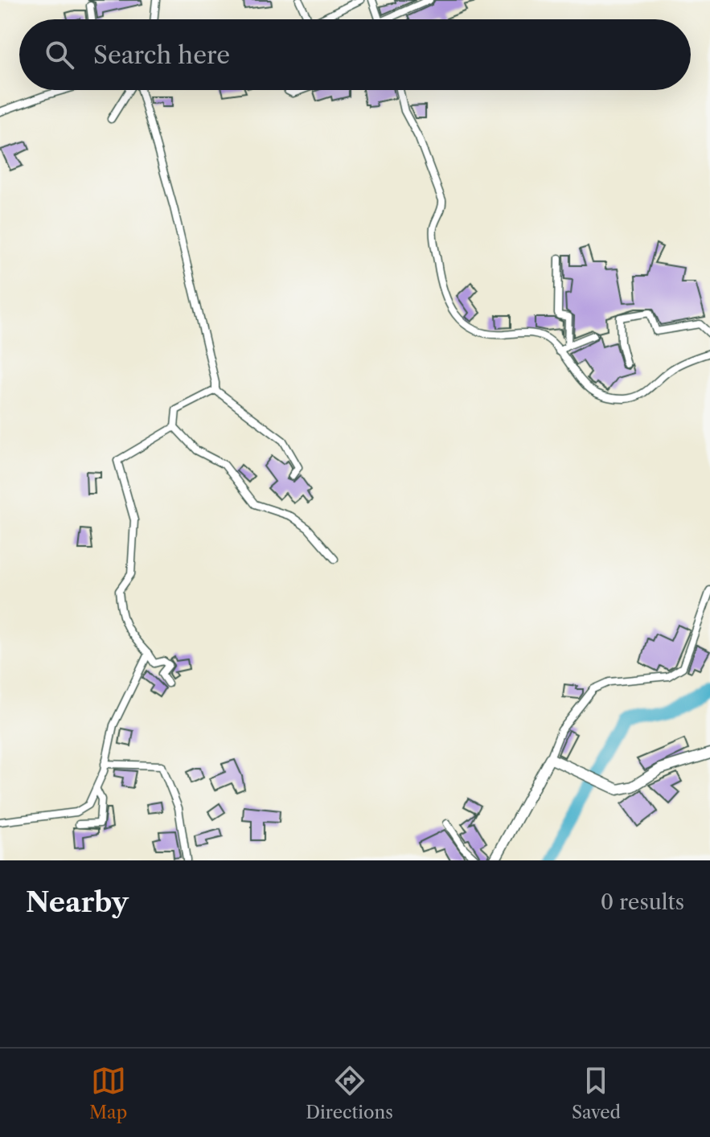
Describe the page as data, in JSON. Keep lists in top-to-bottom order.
{
  "page": {
    "search": "Search here",
    "heading": ["Nearby", "0 results"],
    "nav": ["Map", "Directions", "Saved"]
  }
}
